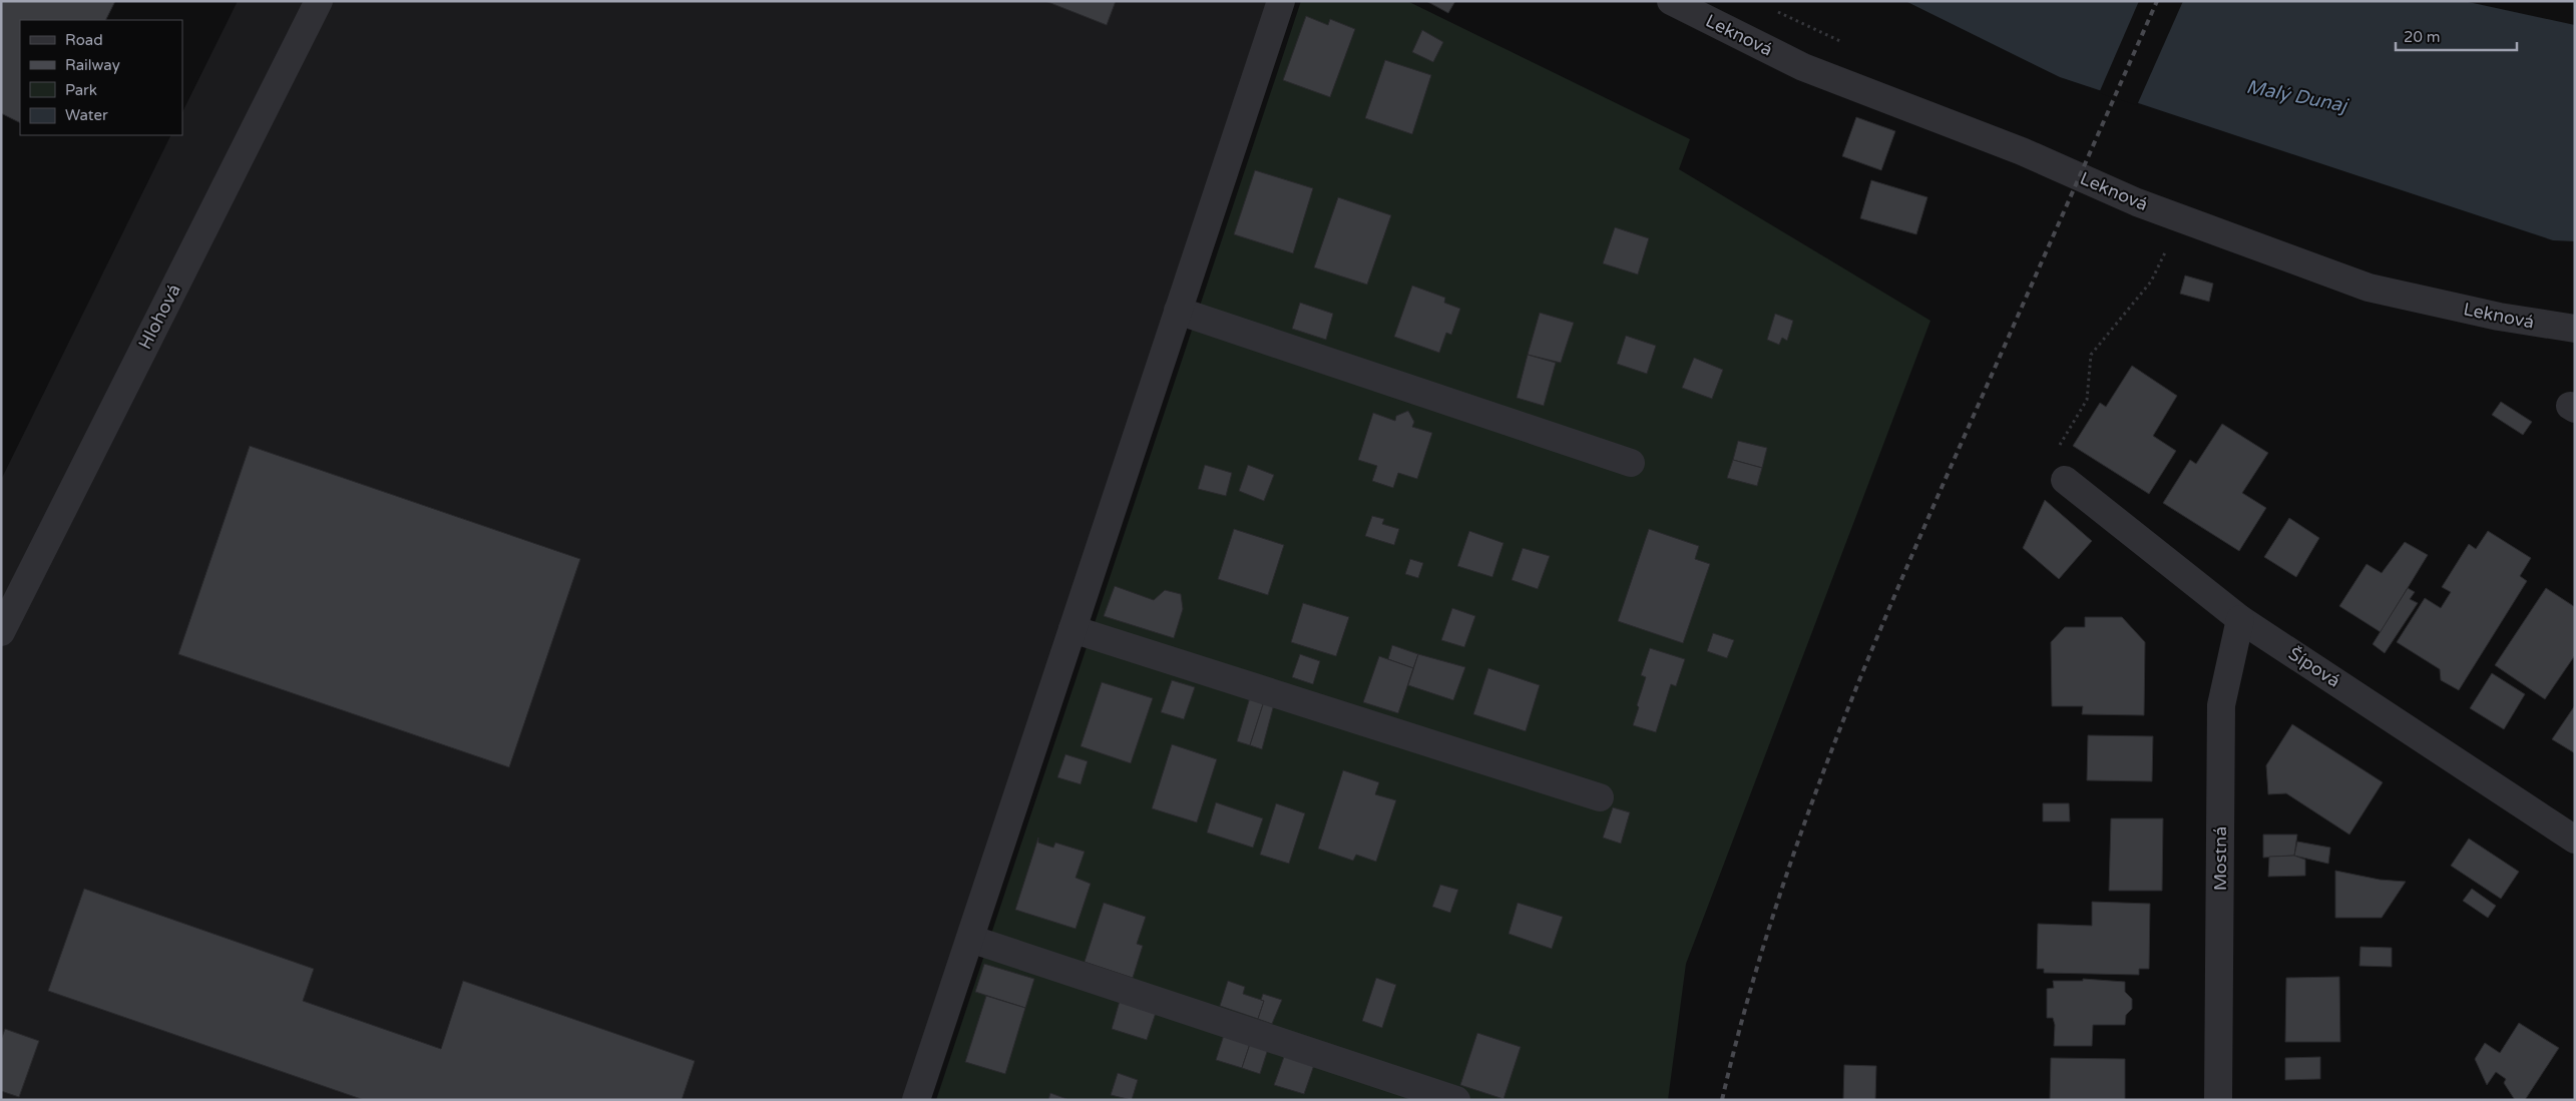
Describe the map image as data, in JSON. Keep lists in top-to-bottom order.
{
  "streets": {
    "street": [
      "Leknová",
      "Hlohová",
      "Šípová",
      "Mostná"
    ]
  },
  "crossings": [
    ["Šípová", "Mostná"]
  ],
  "water": ["Malý Dunaj"],
  "legend": [
    "Road",
    "Railway",
    "Park",
    "Water"
  ],
  "scale_bar": "20 m"
}
